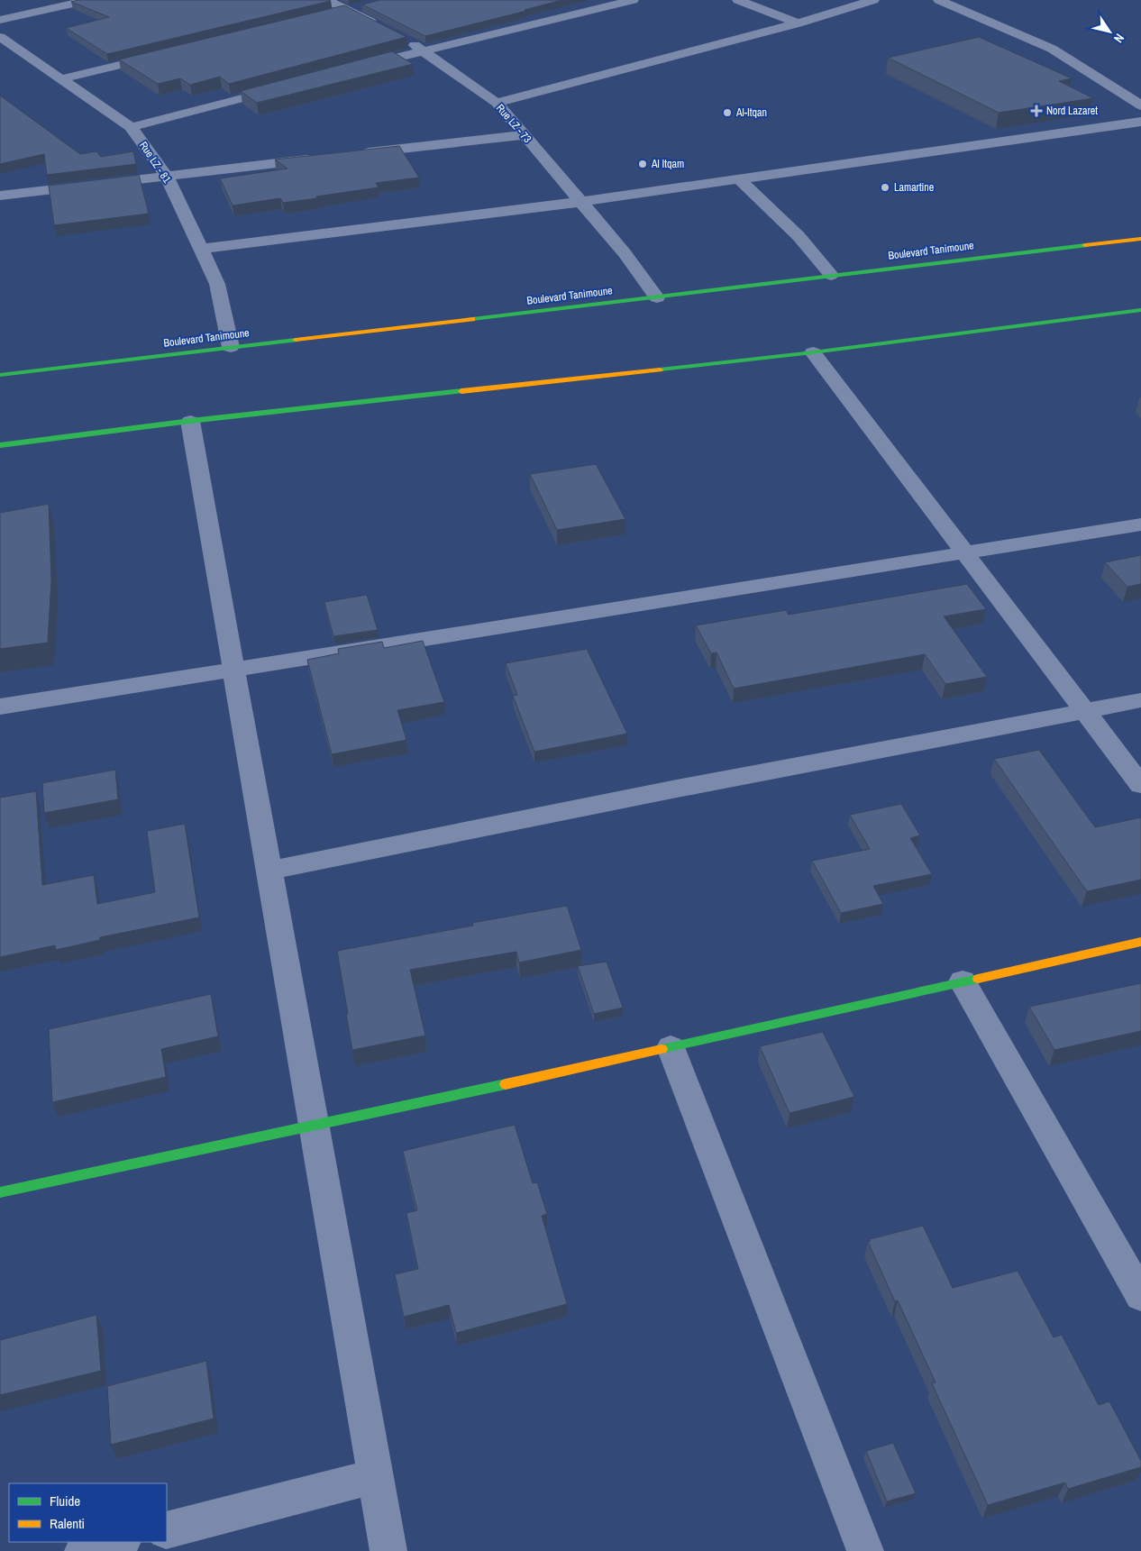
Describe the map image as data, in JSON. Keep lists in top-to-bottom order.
{
  "streets": {
    "main road": ["Boulevard Tanimoune"],
    "street": ["Rue LZ - 73", "Rue LZ - 81"]
  },
  "crossings": [
    ["Rue LZ - 73", "Boulevard Tanimoune"],
    ["Rue LZ - 81", "Boulevard Tanimoune"]
  ],
  "places": {
    "health": ["Nord Lazaret"],
    "other": ["Al-Itqan", "Al Itqam", "Lamartine"]
  },
  "legend": ["Fluide", "Ralenti"],
  "north": "bottom right"
}
